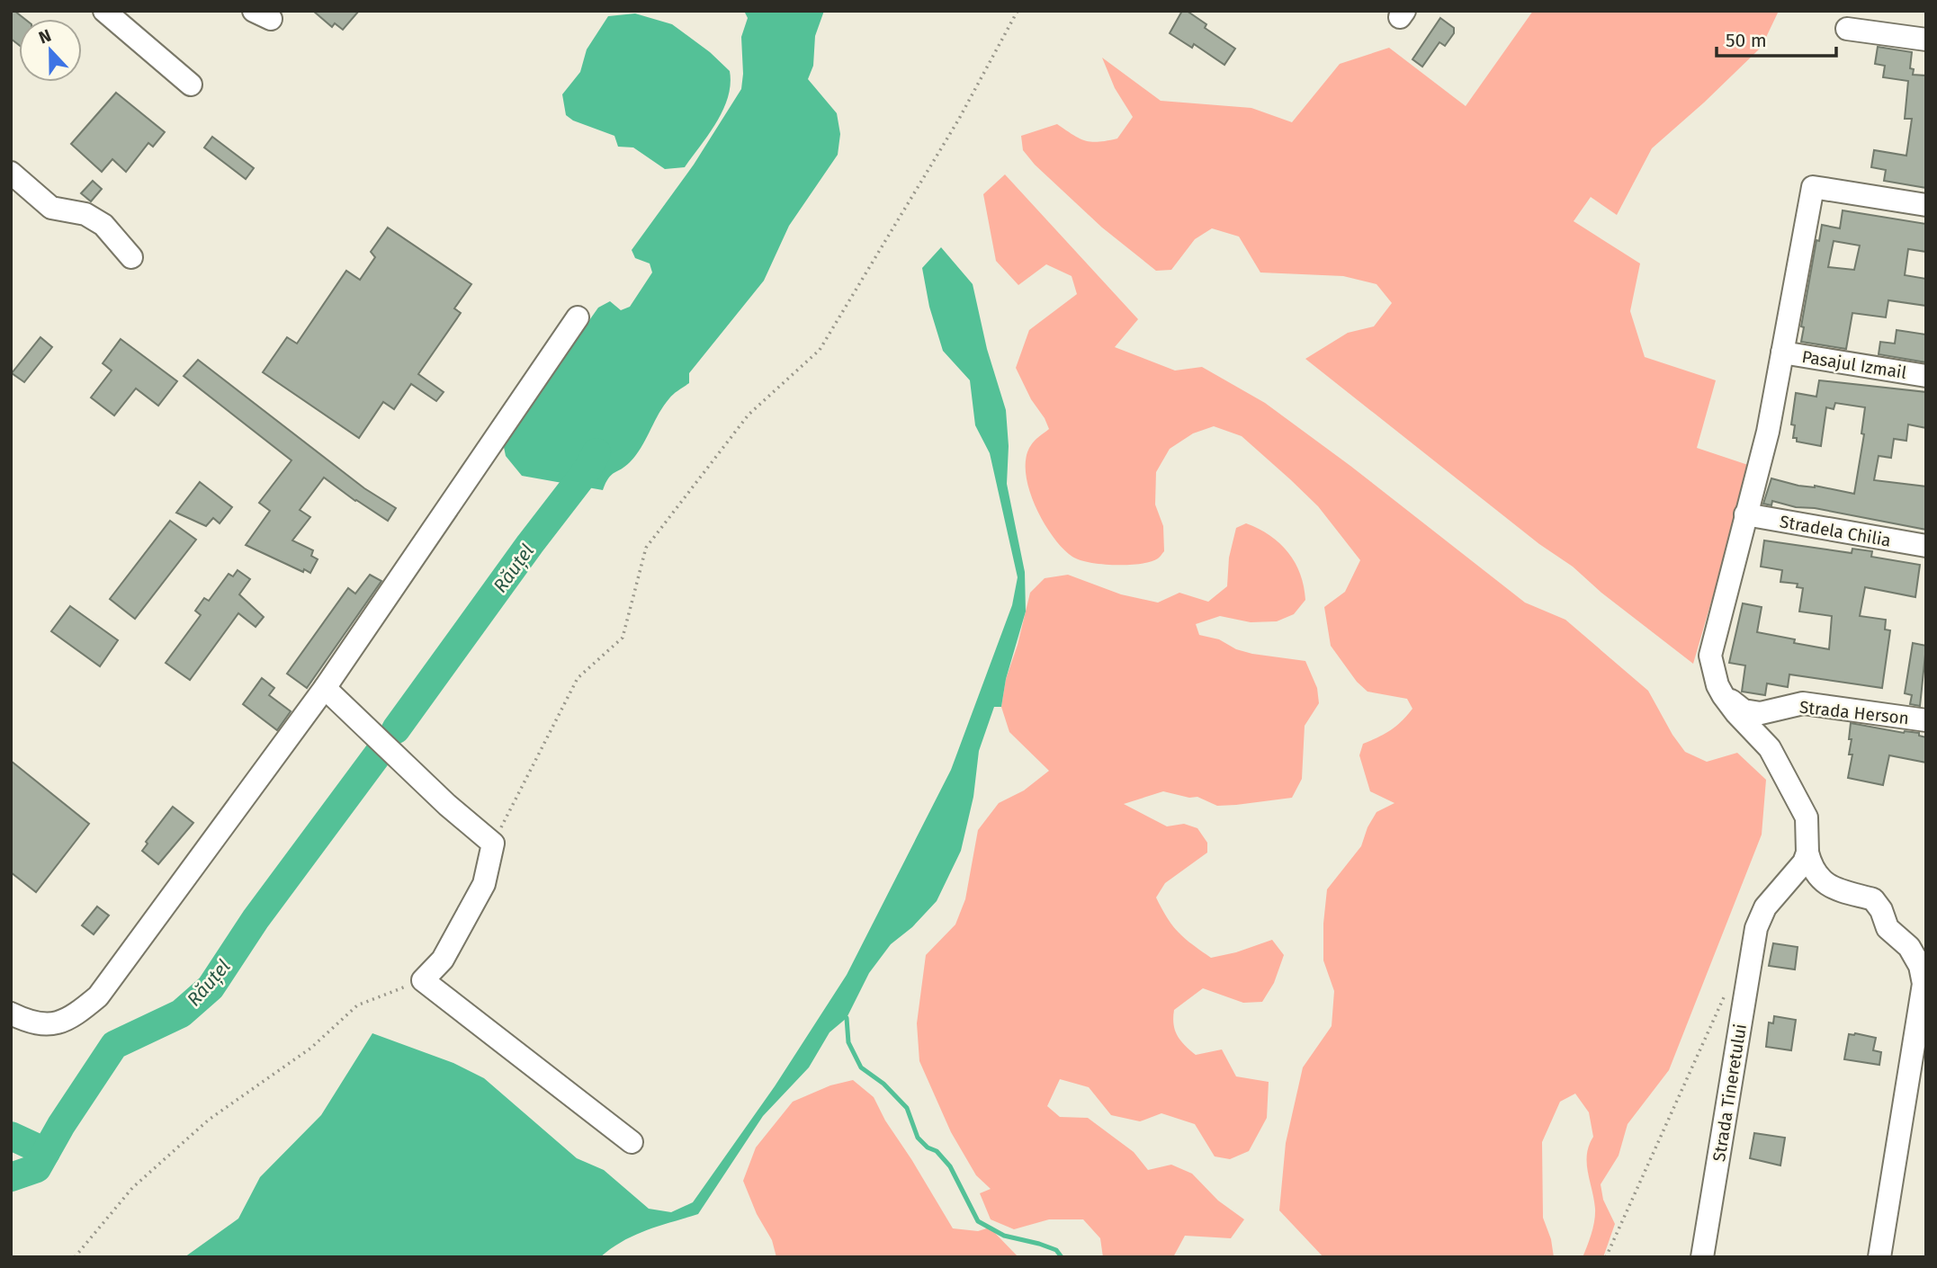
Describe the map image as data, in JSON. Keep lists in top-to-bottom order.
{
  "streets": {
    "street": [
      "Pasajul Izmail",
      "Stradela Chilia",
      "Strada Herson",
      "Strada Tineretului"
    ]
  },
  "water": ["Răuțel"],
  "scale_bar": "50 m",
  "north": "top"
}
